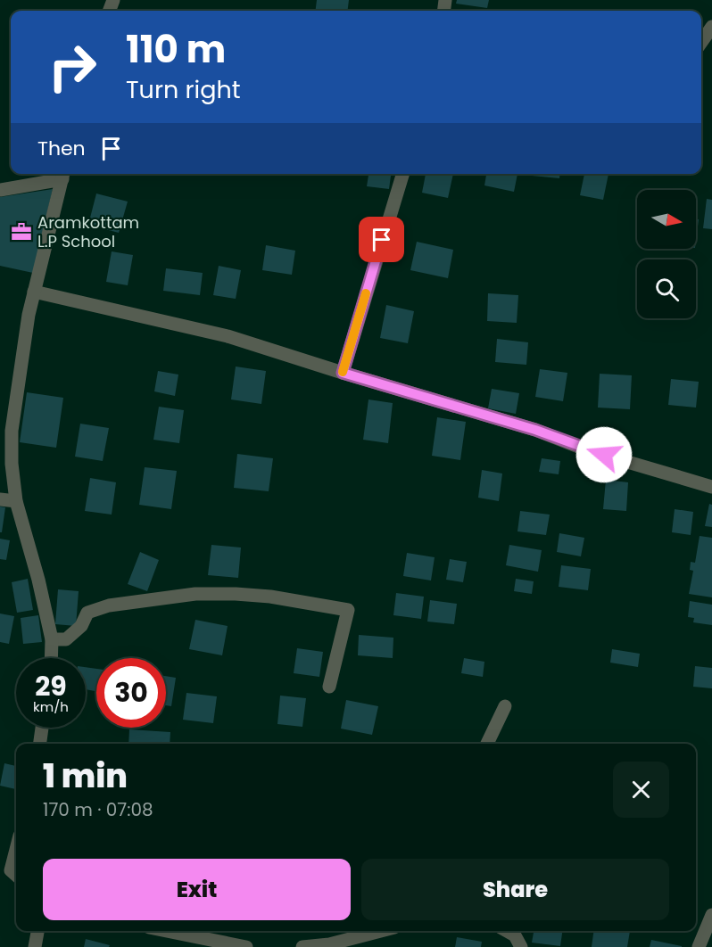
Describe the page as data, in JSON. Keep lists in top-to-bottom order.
{
  "places": {
    "office": ["Aramkottam L.P School"]
  },
  "north": "right",
  "page": {
    "turn": ["110 m", "Turn right"],
    "then": "Then",
    "speed": "29 km/h",
    "limit": "30",
    "heading": ["1 min", "170 m · 07:08"],
    "buttons": ["Exit", "Share"]
  }
}
